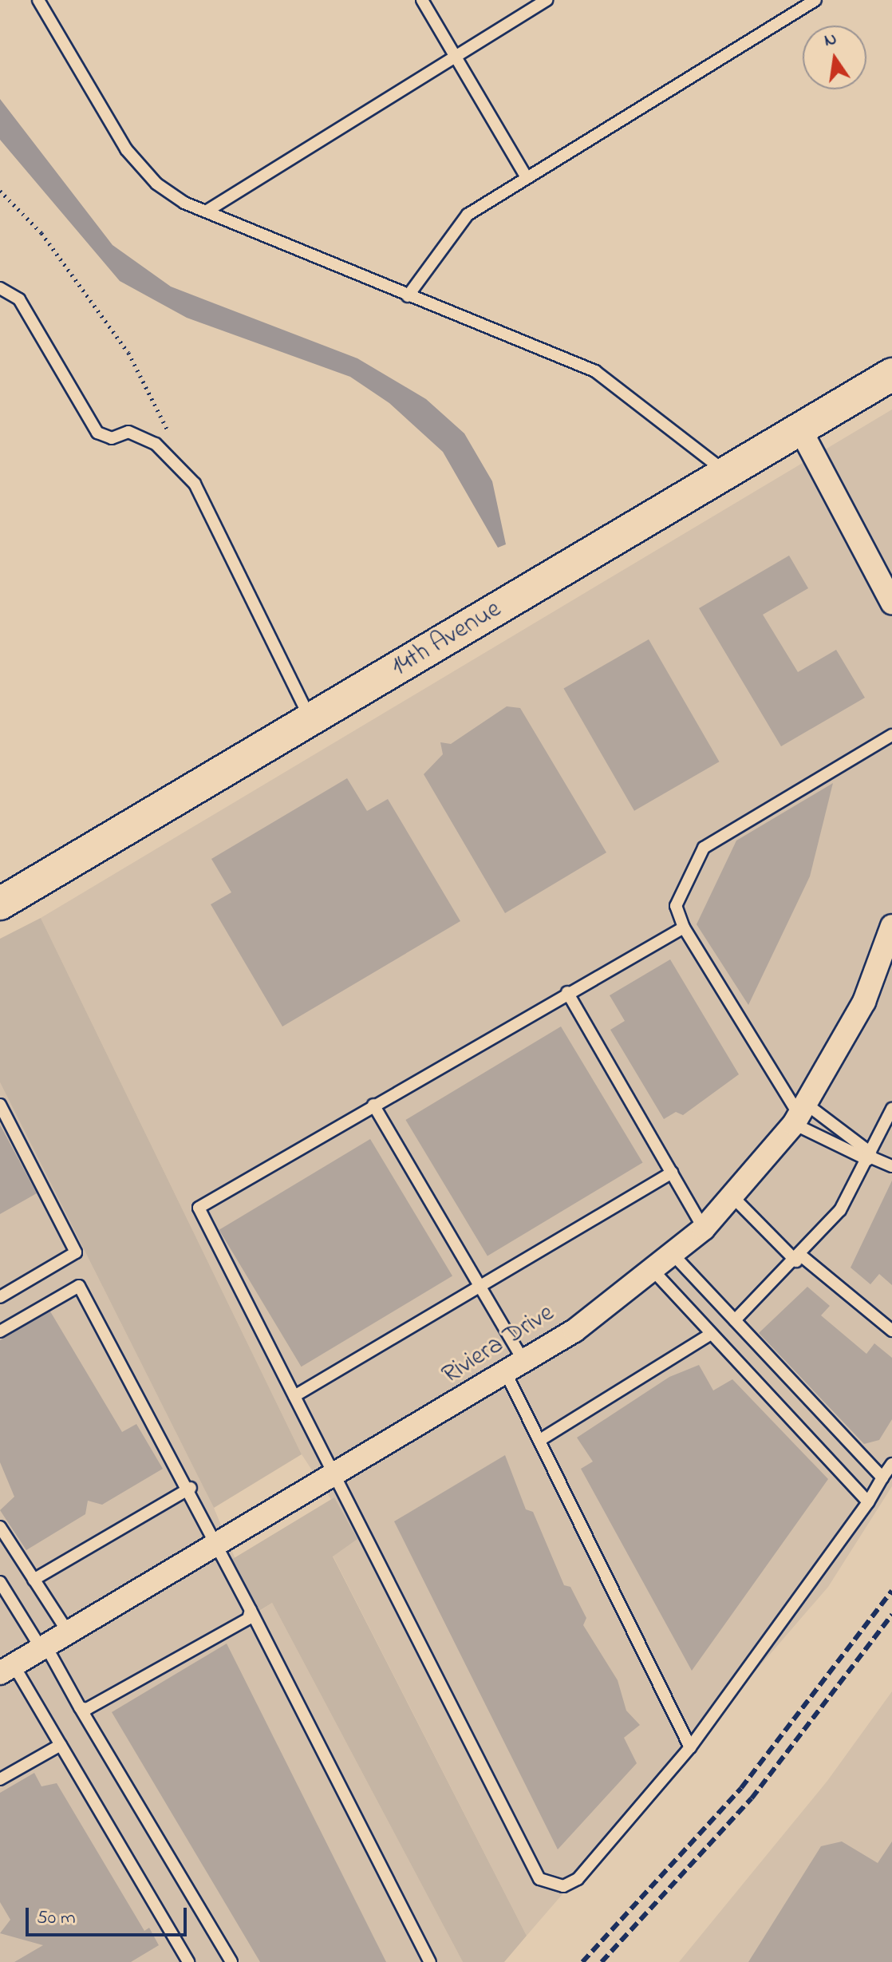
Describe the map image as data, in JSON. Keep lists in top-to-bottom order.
{
  "streets": {
    "main road": ["14th Avenue"],
    "street": ["Riviera Drive"]
  },
  "scale_bar": "50 m",
  "north": "top"
}
